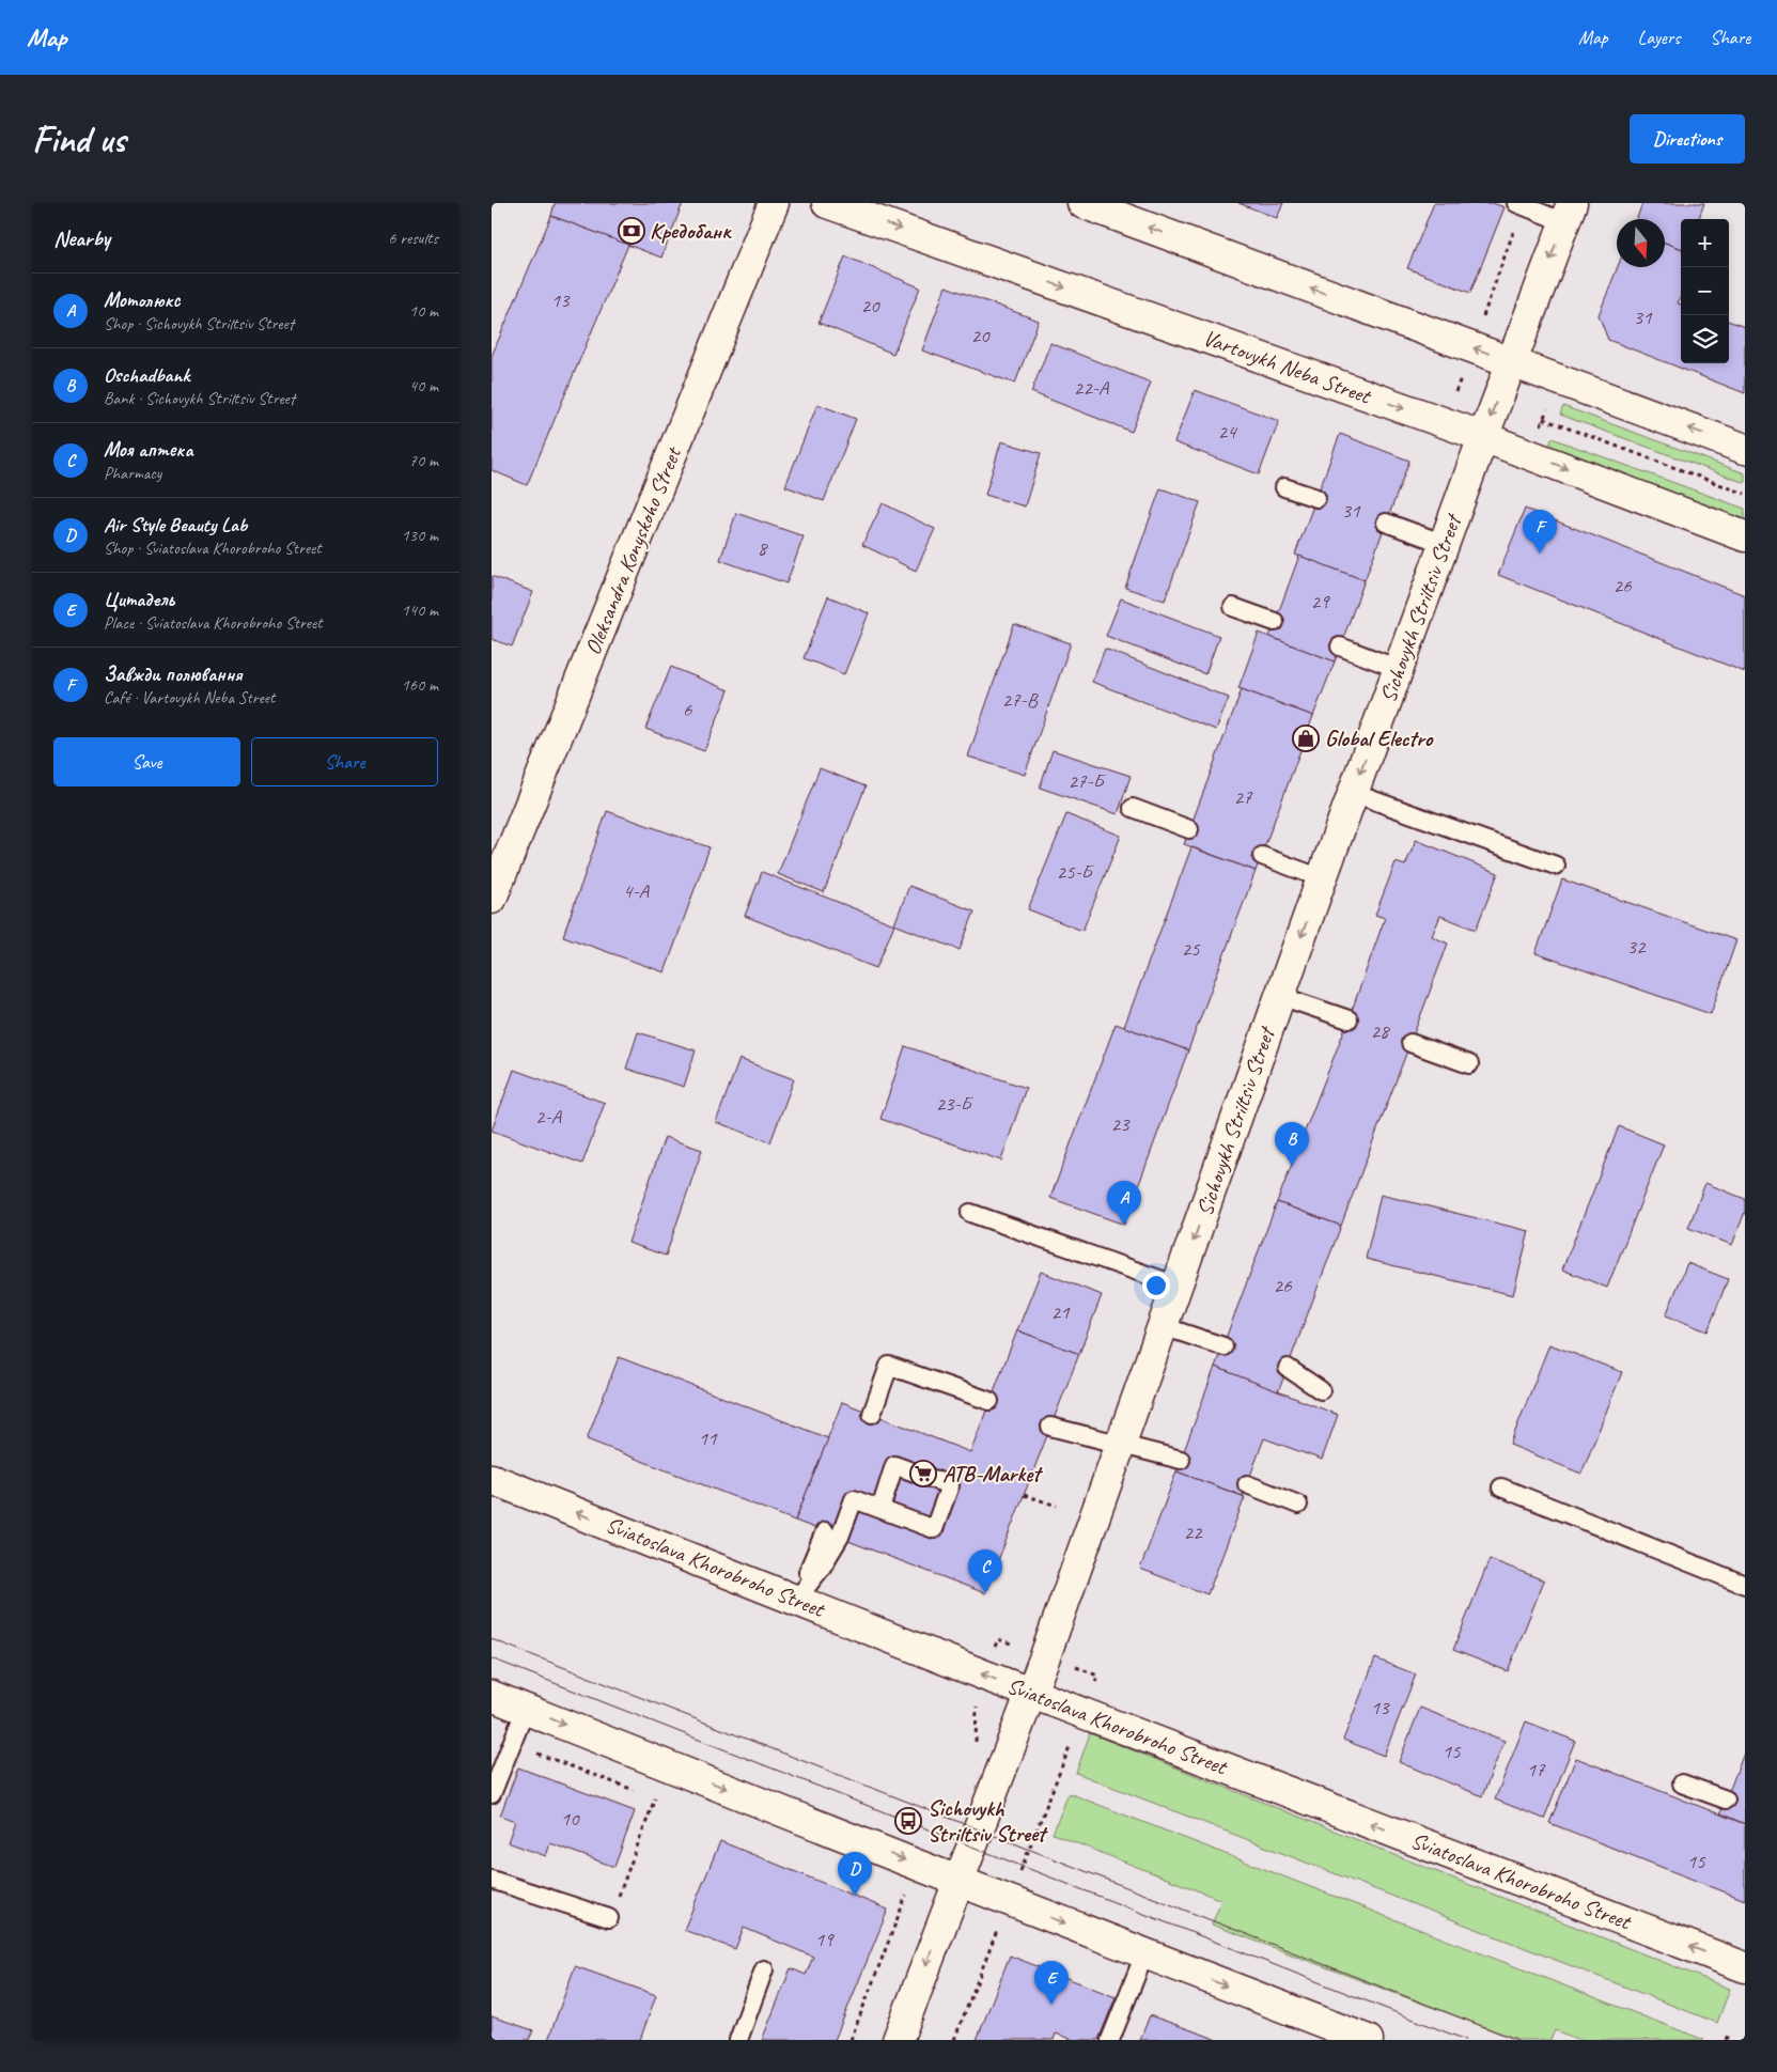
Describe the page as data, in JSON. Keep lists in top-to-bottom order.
{
  "streets": {
    "main road": [
      "Vartovykh Neba Street",
      "Oleksandra Konyskoho Street",
      "Sichovykh Striltsiv Street",
      "Sviatoslava Khorobroho Street"
    ]
  },
  "crossings": [
    ["Vartovykh Neba Street", "Sichovykh Striltsiv Street"],
    ["Sichovykh Striltsiv Street", "Sviatoslava Khorobroho Street"]
  ],
  "one_way": ["Sichovykh Striltsiv Street"],
  "places": {
    "bank": ["Кредобанк"],
    "shop": ["Global Electro"],
    "supermarket": ["ATB-Market"],
    "bus stop": ["Sichovykh Striltsiv Street"]
  },
  "house_numbers": [
    "13",
    "20",
    "31",
    "20",
    "22-А",
    "24",
    "31",
    "8",
    "26",
    "29",
    "27-В",
    "6",
    "27-Б",
    "27",
    "25-Б",
    "4-А",
    "32",
    "25",
    "28",
    "23-Б",
    "2-А",
    "23",
    "26",
    "21",
    "11",
    "22",
    "13",
    "15",
    "17",
    "10",
    "15",
    "19"
  ],
  "north": "bottom",
  "page": {
    "header": "Map",
    "nav": ["Map", "Layers", "Share"],
    "buttons": [
      "Directions",
      ["Save", "Share"]
    ],
    "title": "Find us",
    "heading": ["Nearby", "6 results"],
    "map_buttons": ["+", "−"],
    "list": [
      {
        "mark": "A",
        "name": "Мотолюкс",
        "note": "Shop · Sichovykh Striltsiv Street",
        "value": "10 m"
      },
      {
        "mark": "B",
        "name": "Oschadbank",
        "note": "Bank · Sichovykh Striltsiv Street",
        "value": "40 m"
      },
      {
        "mark": "C",
        "name": "Моя аптека",
        "note": "Pharmacy",
        "value": "70 m"
      },
      {
        "mark": "D",
        "name": "Air Style Beauty Lab",
        "note": "Shop · Sviatoslava Khorobroho Street",
        "value": "130 m"
      },
      {
        "mark": "E",
        "name": "Цитадель",
        "note": "Place · Sviatoslava Khorobroho Street",
        "value": "140 m"
      },
      {
        "mark": "F",
        "name": "Завжди полювання",
        "note": "Café · Vartovykh Neba Street",
        "value": "160 m"
      }
    ],
    "pins": [
      "F",
      "B",
      "A",
      "C",
      "D",
      "E"
    ]
  }
}
